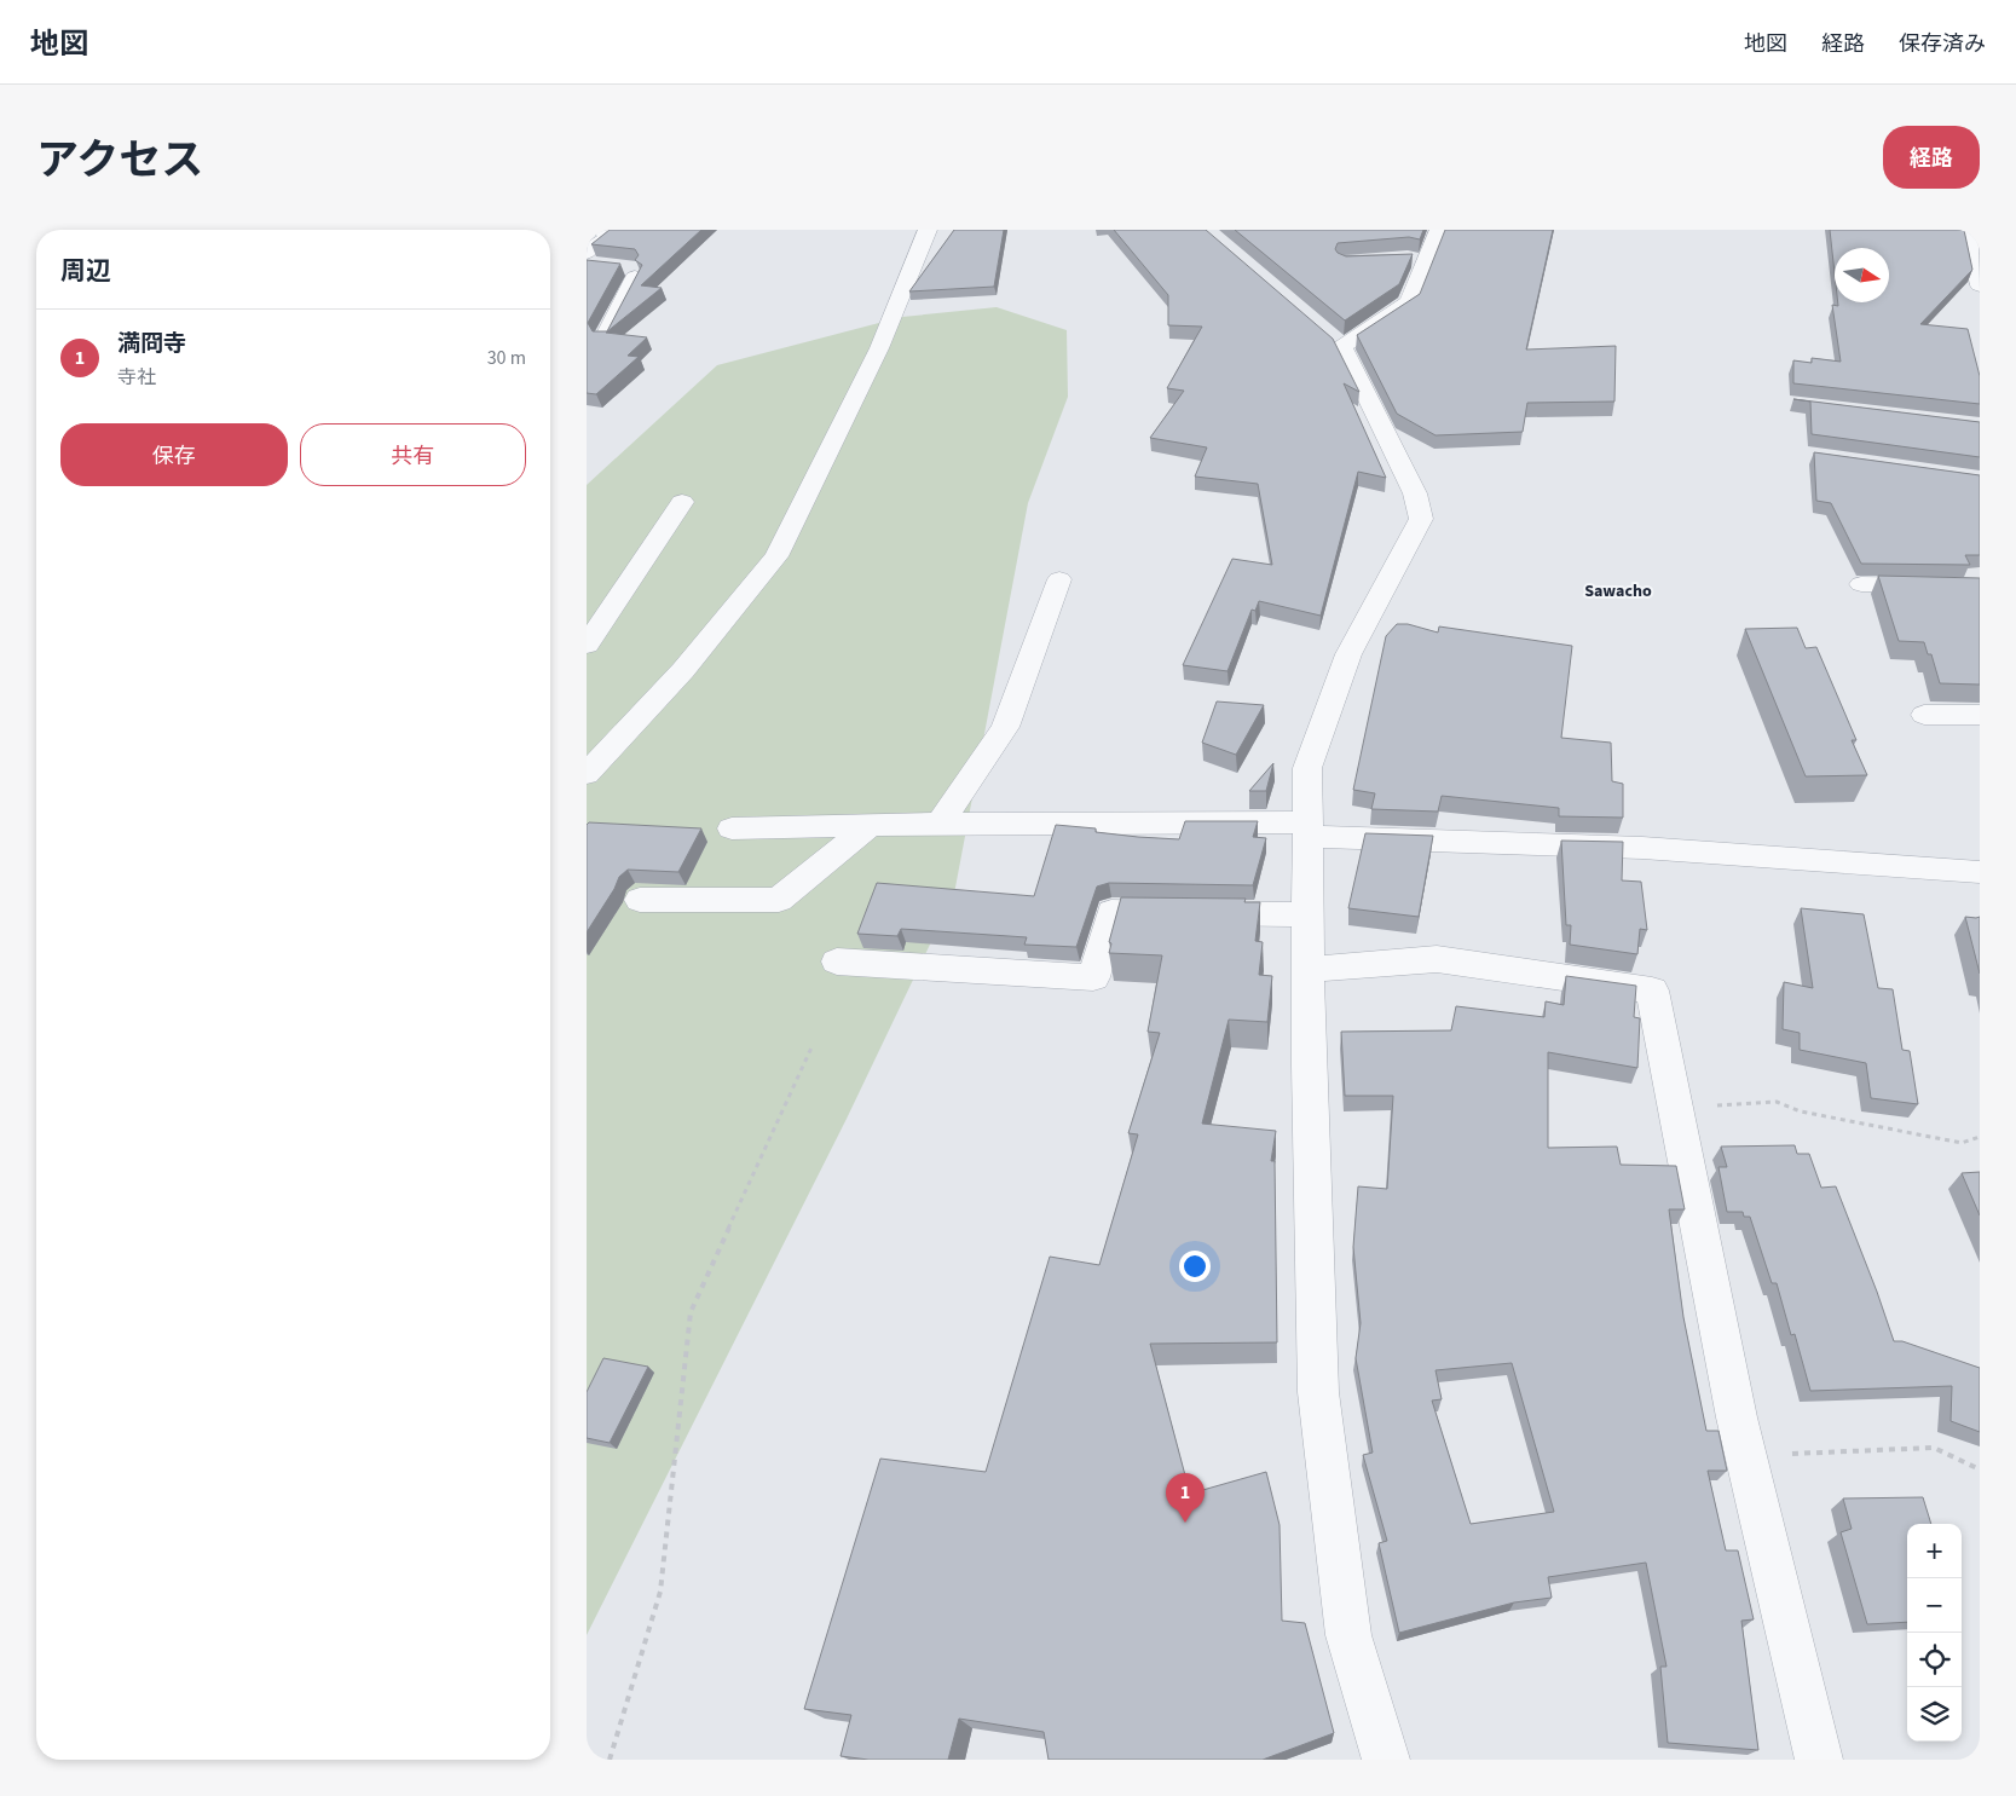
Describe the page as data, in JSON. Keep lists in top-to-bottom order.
{
  "districts": ["Sawacho"],
  "north": "right",
  "page": {
    "header": "地図",
    "nav": ["地図", "経路", "保存済み"],
    "title": "アクセス",
    "buttons": [
      "経路",
      ["保存", "共有"]
    ],
    "heading": "周辺",
    "list": [
      {
        "mark": "1",
        "name": "満冏寺",
        "note": "寺社",
        "value": "30 m"
      }
    ],
    "pins": "1",
    "map_buttons": ["+", "−"]
  }
}
